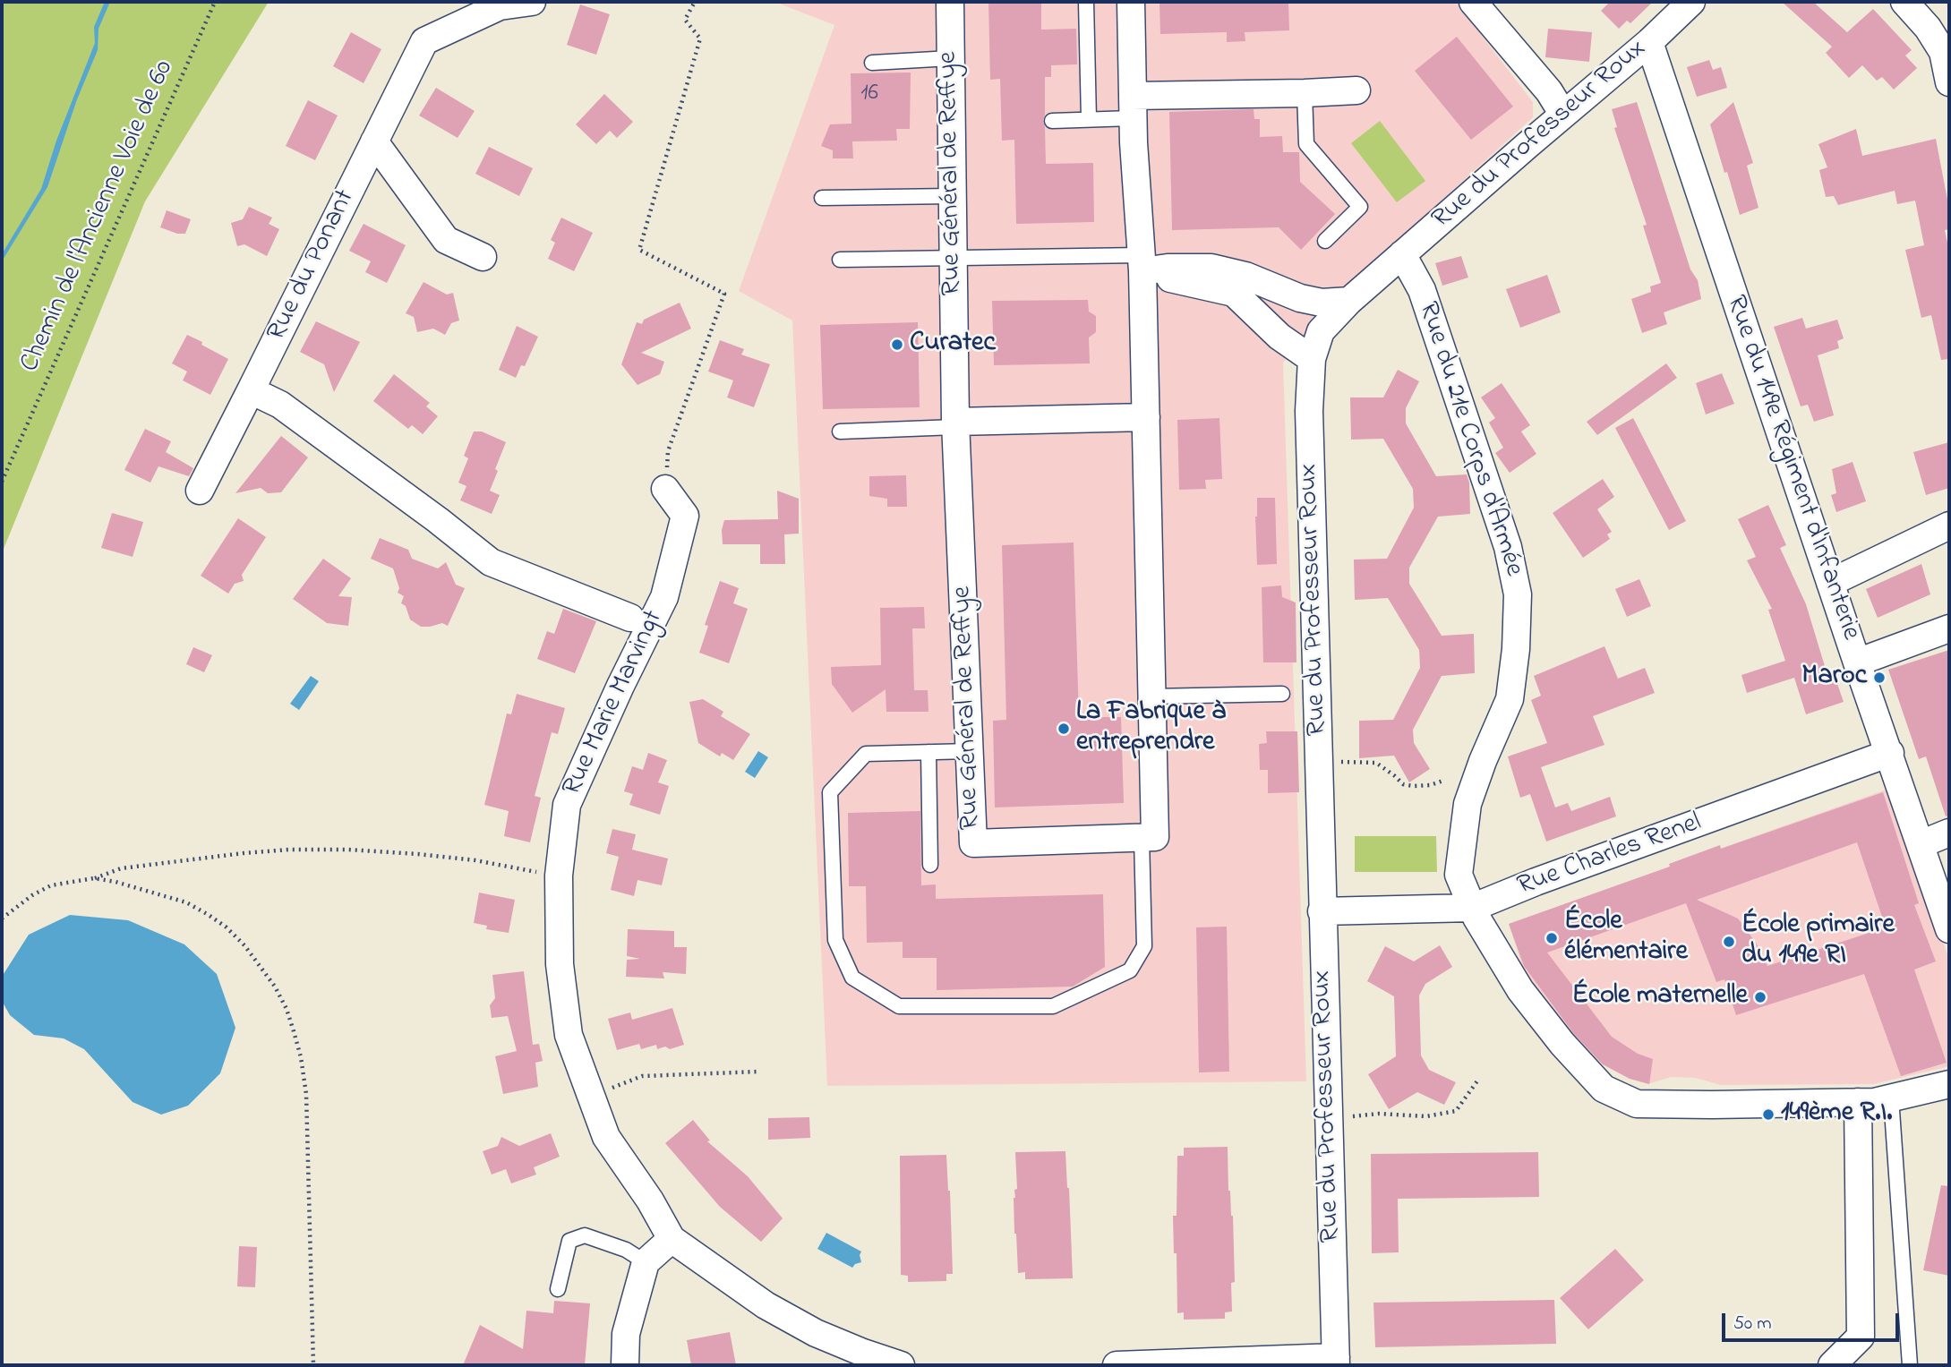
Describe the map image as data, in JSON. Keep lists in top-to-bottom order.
{
  "streets": {
    "street": [
      "Rue du Professeur Roux",
      "Rue Général de Reffye",
      "Rue du Ponant",
      "Rue du 21e Corps d'Armée",
      "Rue du 149e Régiment d'Infanterie",
      "Rue Marie Marvingt",
      "Rue Charles Renel"
    ],
    "path": ["Chemin de l'Ancienne Voie de 60"]
  },
  "crossings": [
    ["Rue du Professeur Roux", "Rue du 21e Corps d'Armée"],
    ["Rue du Professeur Roux", "Rue du 149e Régiment d'Infanterie"],
    ["Rue du Professeur Roux", "Rue Charles Renel"],
    ["Rue du 21e Corps d'Armée", "Rue Charles Renel"],
    ["Rue du 149e Régiment d'Infanterie", "Rue Charles Renel"]
  ],
  "places": [
    "Curatec",
    "Maroc",
    "La Fabrique à entreprendre",
    "École élémentaire",
    "École primaire du 149e RI",
    "École maternelle",
    "149ème R.I."
  ],
  "house_numbers": ["16"],
  "scale_bar": "50 m"
}
